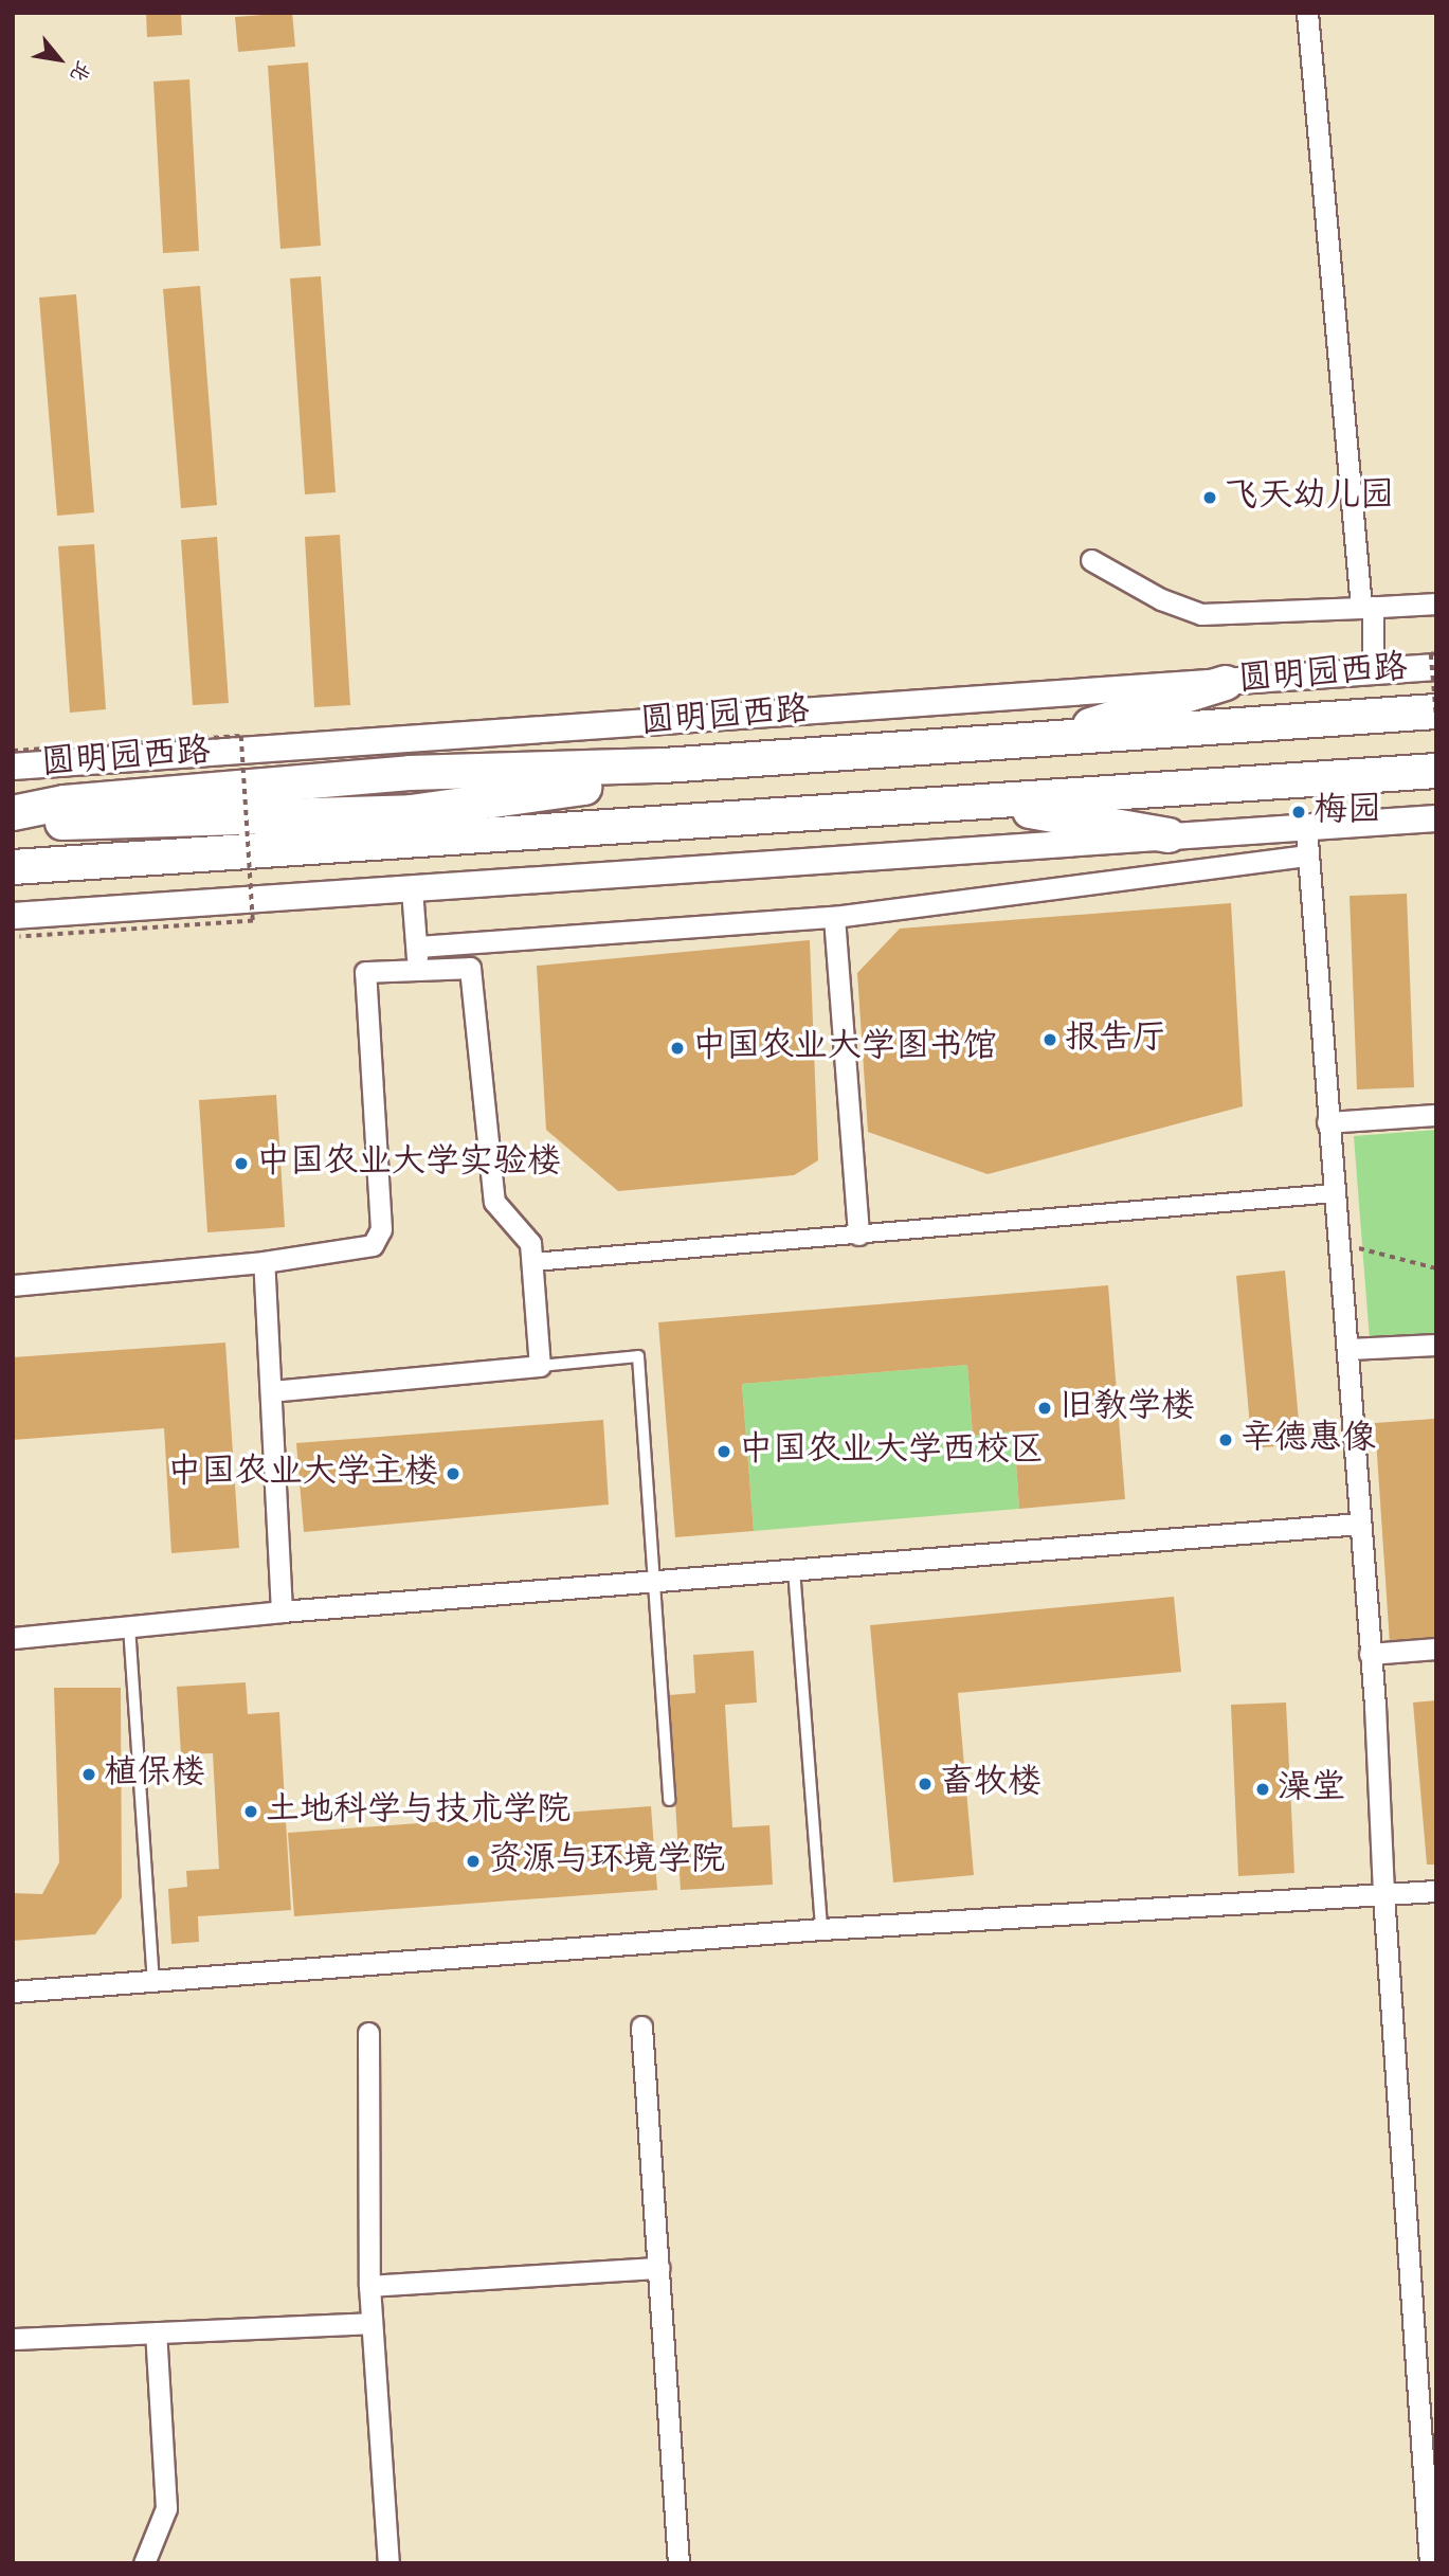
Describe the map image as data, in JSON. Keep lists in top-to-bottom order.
{
  "streets": {
    "main road": ["圆明园西路"]
  },
  "places": [
    "飞天幼儿园",
    "梅园",
    "报告厅",
    "中国农业大学图书馆",
    "中国农业大学实验楼",
    "旧教学楼",
    "辛德惠像",
    "中国农业大学西校区",
    "中国农业大学主楼",
    "植保楼",
    "畜牧楼",
    "澡堂",
    "土地科学与技术学院",
    "资源与环境学院"
  ],
  "north": "bottom right"
}
